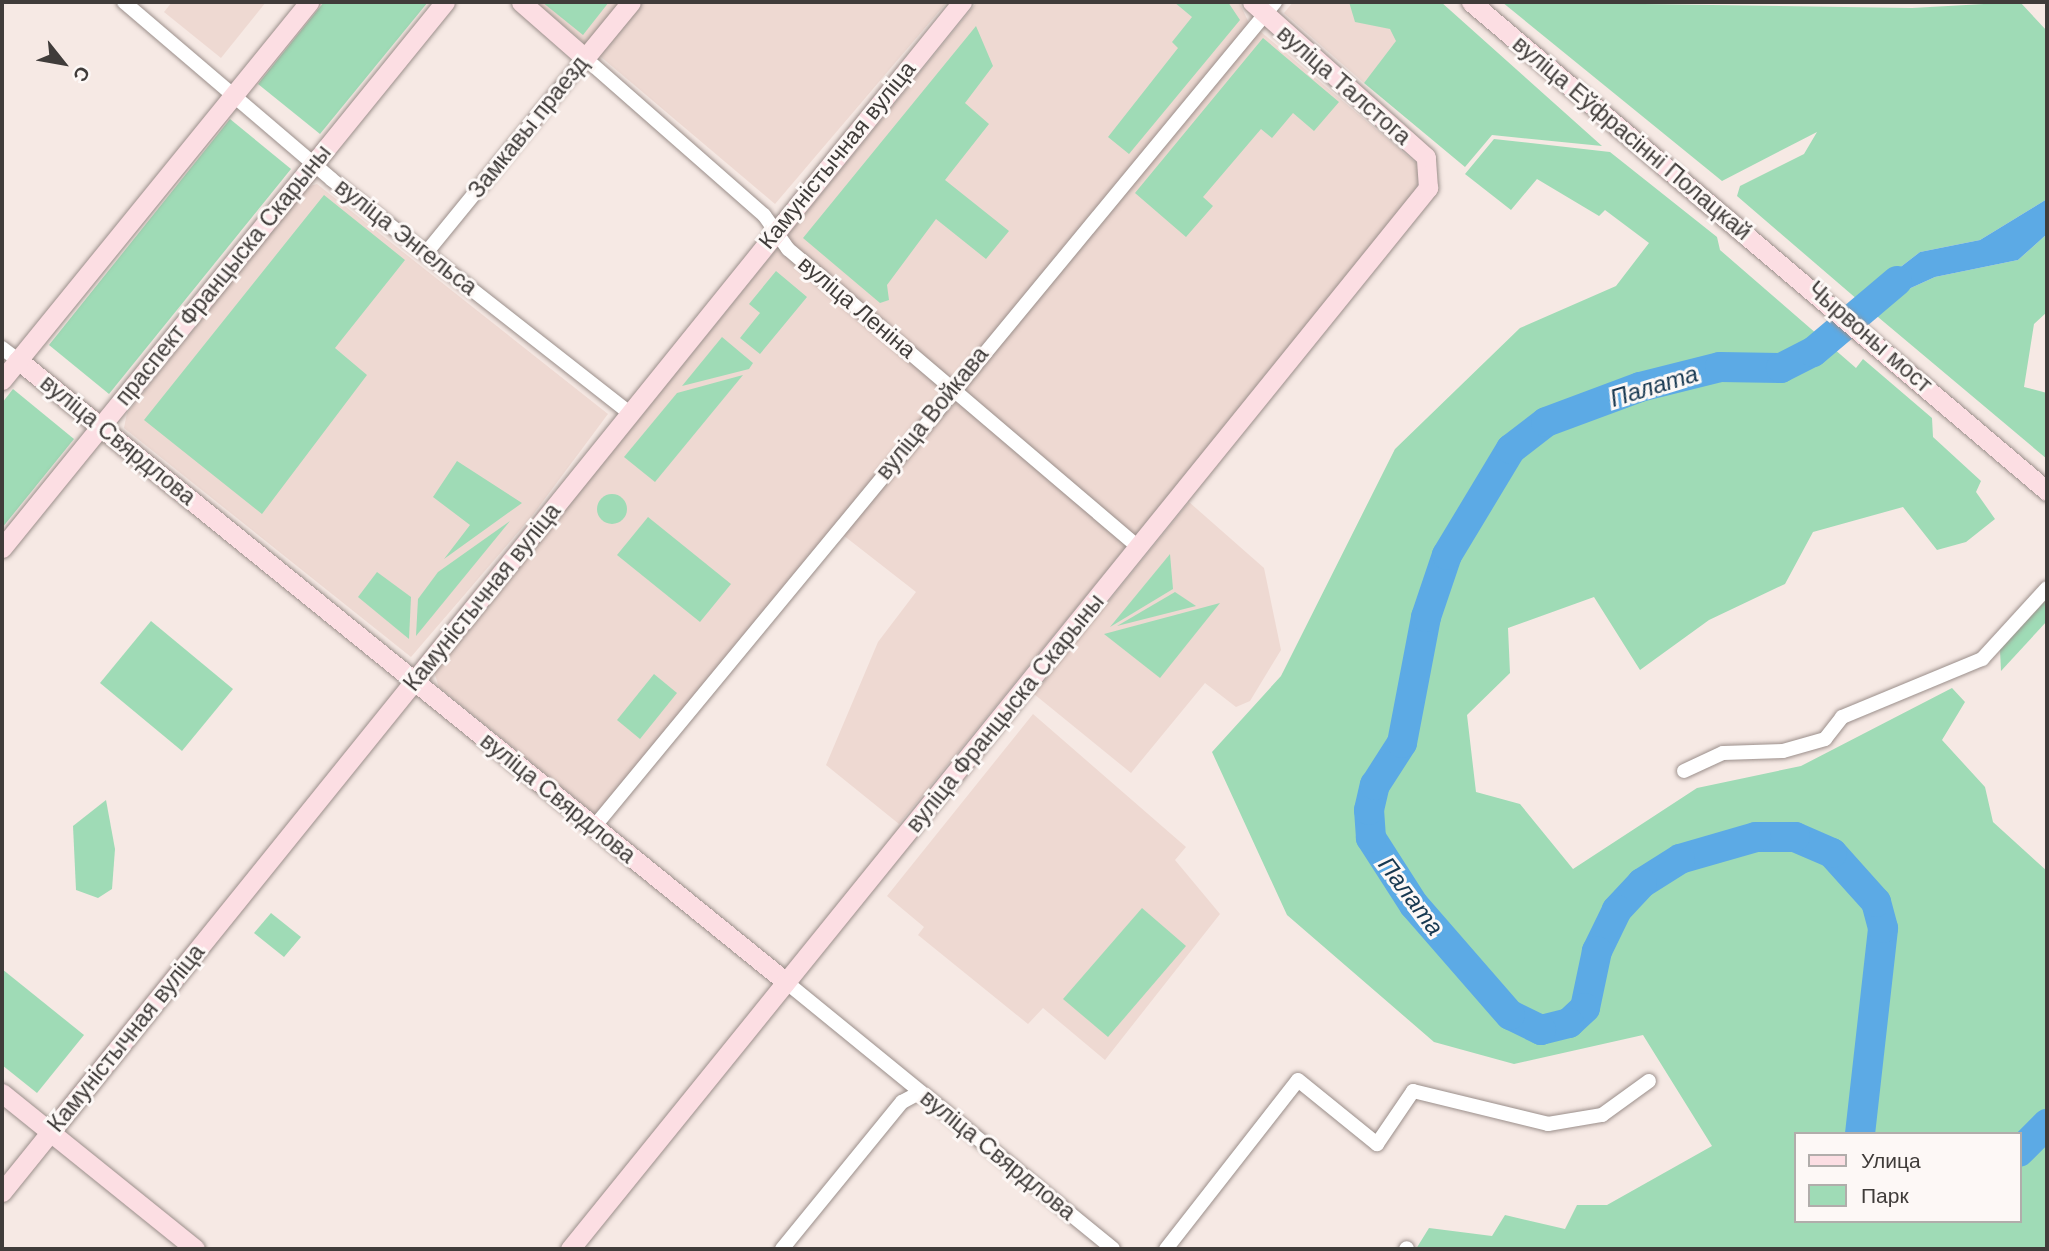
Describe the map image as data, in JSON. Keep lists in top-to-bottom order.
{
  "streets": {
    "street": [
      "вуліца Талстога",
      "Замкавы праезд",
      "вуліца Еўфрасінні Полацкай",
      "Камуністычная вуліца",
      "вуліца Энгельса",
      "праспект Францыска Скарыны",
      "вуліца Леніна",
      "Чырвоны мост",
      "вуліца Войкава",
      "вуліца Свярдлова",
      "вуліца Францыска Скарыны"
    ]
  },
  "crossings": [
    ["вуліца Талстога", "вуліца Войкава"],
    ["вуліца Талстога", "вуліца Францыска Скарыны"],
    ["Замкавы праезд", "вуліца Энгельса"],
    ["Замкавы праезд", "вуліца Леніна"],
    ["вуліца Еўфрасінні Полацкай", "Чырвоны мост"],
    ["Камуністычная вуліца", "вуліца Энгельса"],
    ["Камуністычная вуліца", "вуліца Леніна"],
    ["Камуністычная вуліца", "вуліца Свярдлова"],
    ["вуліца Энгельса", "праспект Францыска Скарыны"],
    ["праспект Францыска Скарыны", "вуліца Свярдлова"],
    ["вуліца Леніна", "вуліца Войкава"],
    ["вуліца Леніна", "вуліца Францыска Скарыны"],
    ["вуліца Войкава", "вуліца Свярдлова"],
    ["вуліца Свярдлова", "вуліца Францыска Скарыны"]
  ],
  "water": ["Палата"],
  "legend": ["Улица", "Парк"],
  "north": "bottom right"
}
